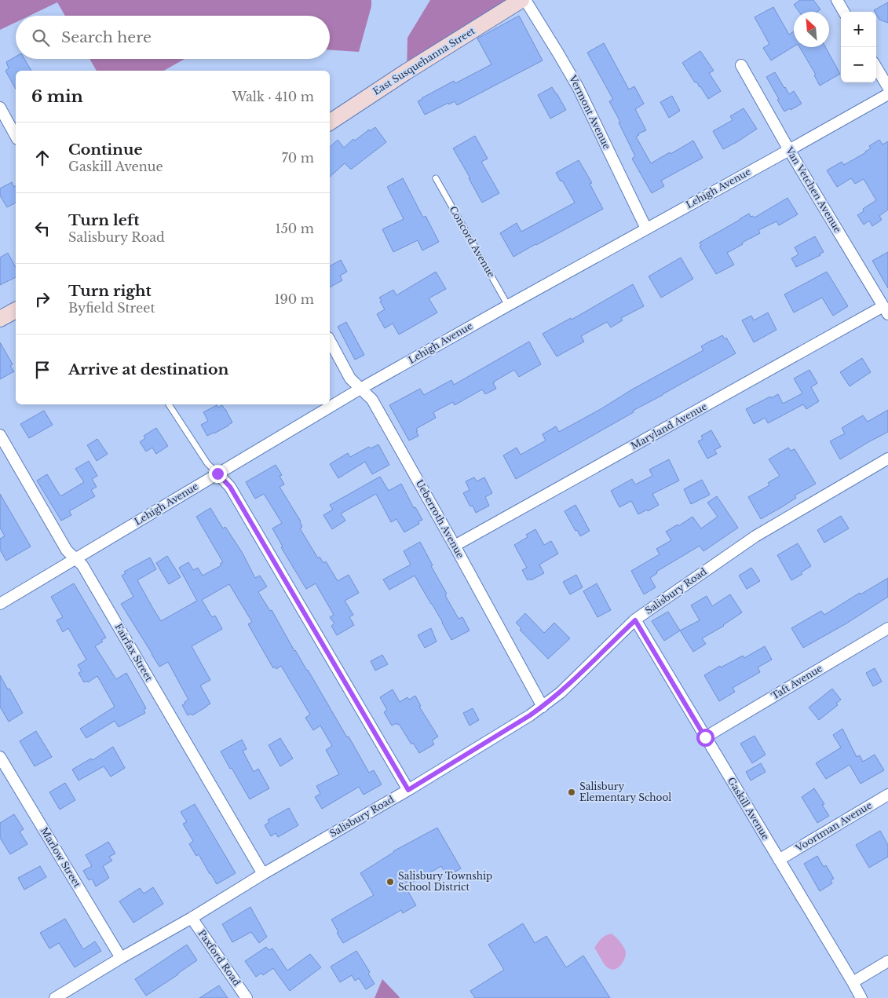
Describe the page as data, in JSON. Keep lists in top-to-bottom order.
{
  "streets": {
    "main road": ["East Susquehanna Street"],
    "street": [
      "Vermont Avenue",
      "Lehigh Avenue",
      "Van Vetchen Avenue",
      "Maryland Avenue",
      "Ueberroth Avenue",
      "Salisbury Road",
      "Fairfax Street",
      "Taft Avenue",
      "Gaskill Avenue",
      "Voortman Avenue",
      "Marlow Street",
      "Paxford Road"
    ],
    "lane": ["Concord Avenue"]
  },
  "crossings": [
    ["Vermont Avenue", "Lehigh Avenue"],
    ["Lehigh Avenue", "Van Vetchen Avenue"],
    ["Lehigh Avenue", "Concord Avenue"],
    ["Lehigh Avenue", "Ueberroth Avenue"],
    ["Lehigh Avenue", "Fairfax Street"],
    ["Van Vetchen Avenue", "Maryland Avenue"],
    ["Maryland Avenue", "Ueberroth Avenue"],
    ["Ueberroth Avenue", "Salisbury Road"],
    ["Salisbury Road", "Fairfax Street"],
    ["Salisbury Road", "Gaskill Avenue"],
    ["Salisbury Road", "Marlow Street"],
    ["Salisbury Road", "Paxford Road"],
    ["Taft Avenue", "Gaskill Avenue"],
    ["Gaskill Avenue", "Voortman Avenue"]
  ],
  "places": ["Salisbury Elementary School", "Salisbury Township School District"],
  "north": "top left",
  "page": {
    "map_buttons": ["+", "−"],
    "search": "Search here",
    "heading": ["6 min", "Walk · 410 m"],
    "list": [
      ["Continue", "Gaskill Avenue", "70 m"],
      ["Turn left", "Salisbury Road", "150 m"],
      ["Turn right", "Byfield Street", "190 m"],
      "Arrive at destination"
    ]
  }
}
